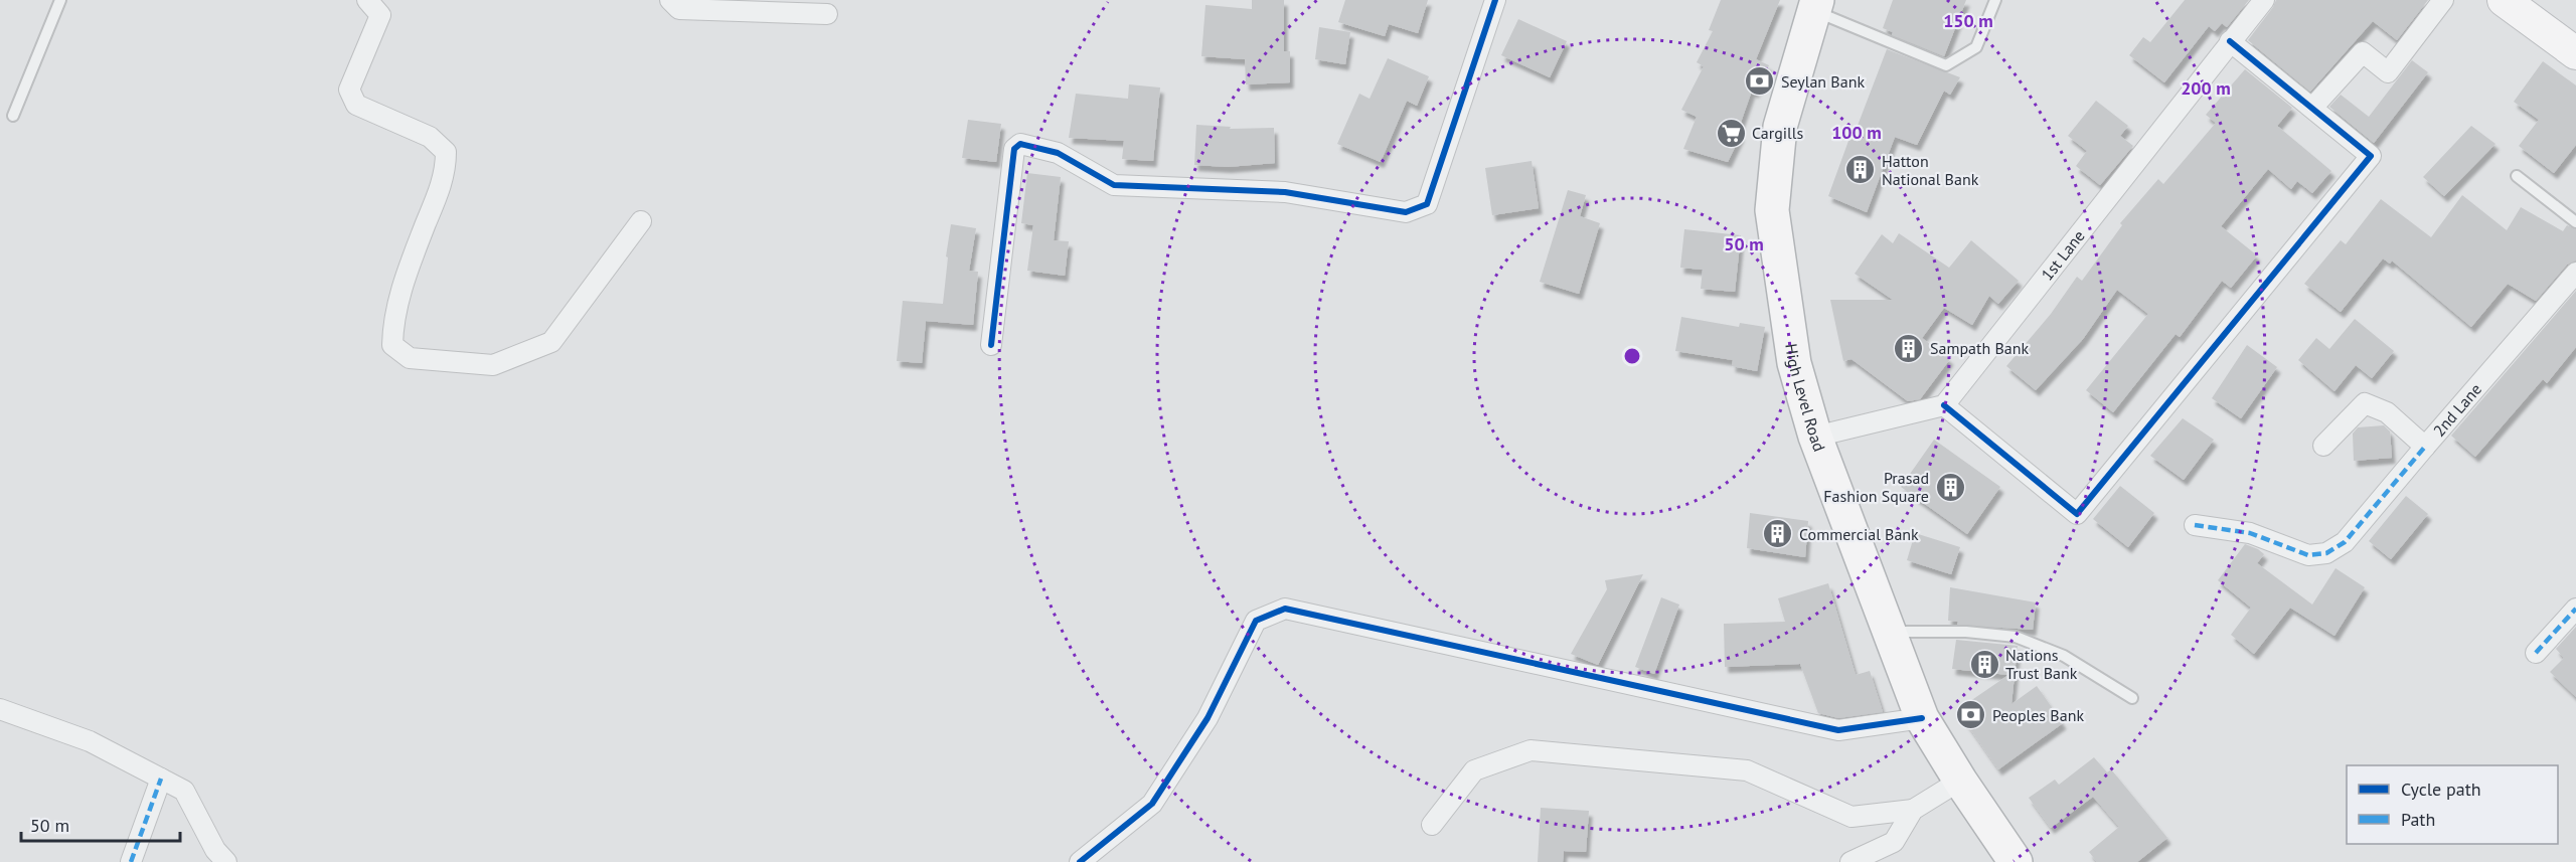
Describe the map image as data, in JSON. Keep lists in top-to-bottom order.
{
  "streets": {
    "highway": ["High Level Road"],
    "street": ["1st Lane", "2nd Lane"]
  },
  "places": {
    "bank": ["Seylan Bank", "Peoples Bank"],
    "supermarket": ["Cargills"],
    "building": [
      "Hatton National Bank",
      "Sampath Bank",
      "Prasad Fashion Square",
      "Commercial Bank",
      "Nations Trust Bank"
    ]
  },
  "legend": ["Cycle path", "Path"],
  "scale_bar": "50 m",
  "rings": [
    "150 m",
    "200 m",
    "100 m",
    "50 m"
  ]
}
